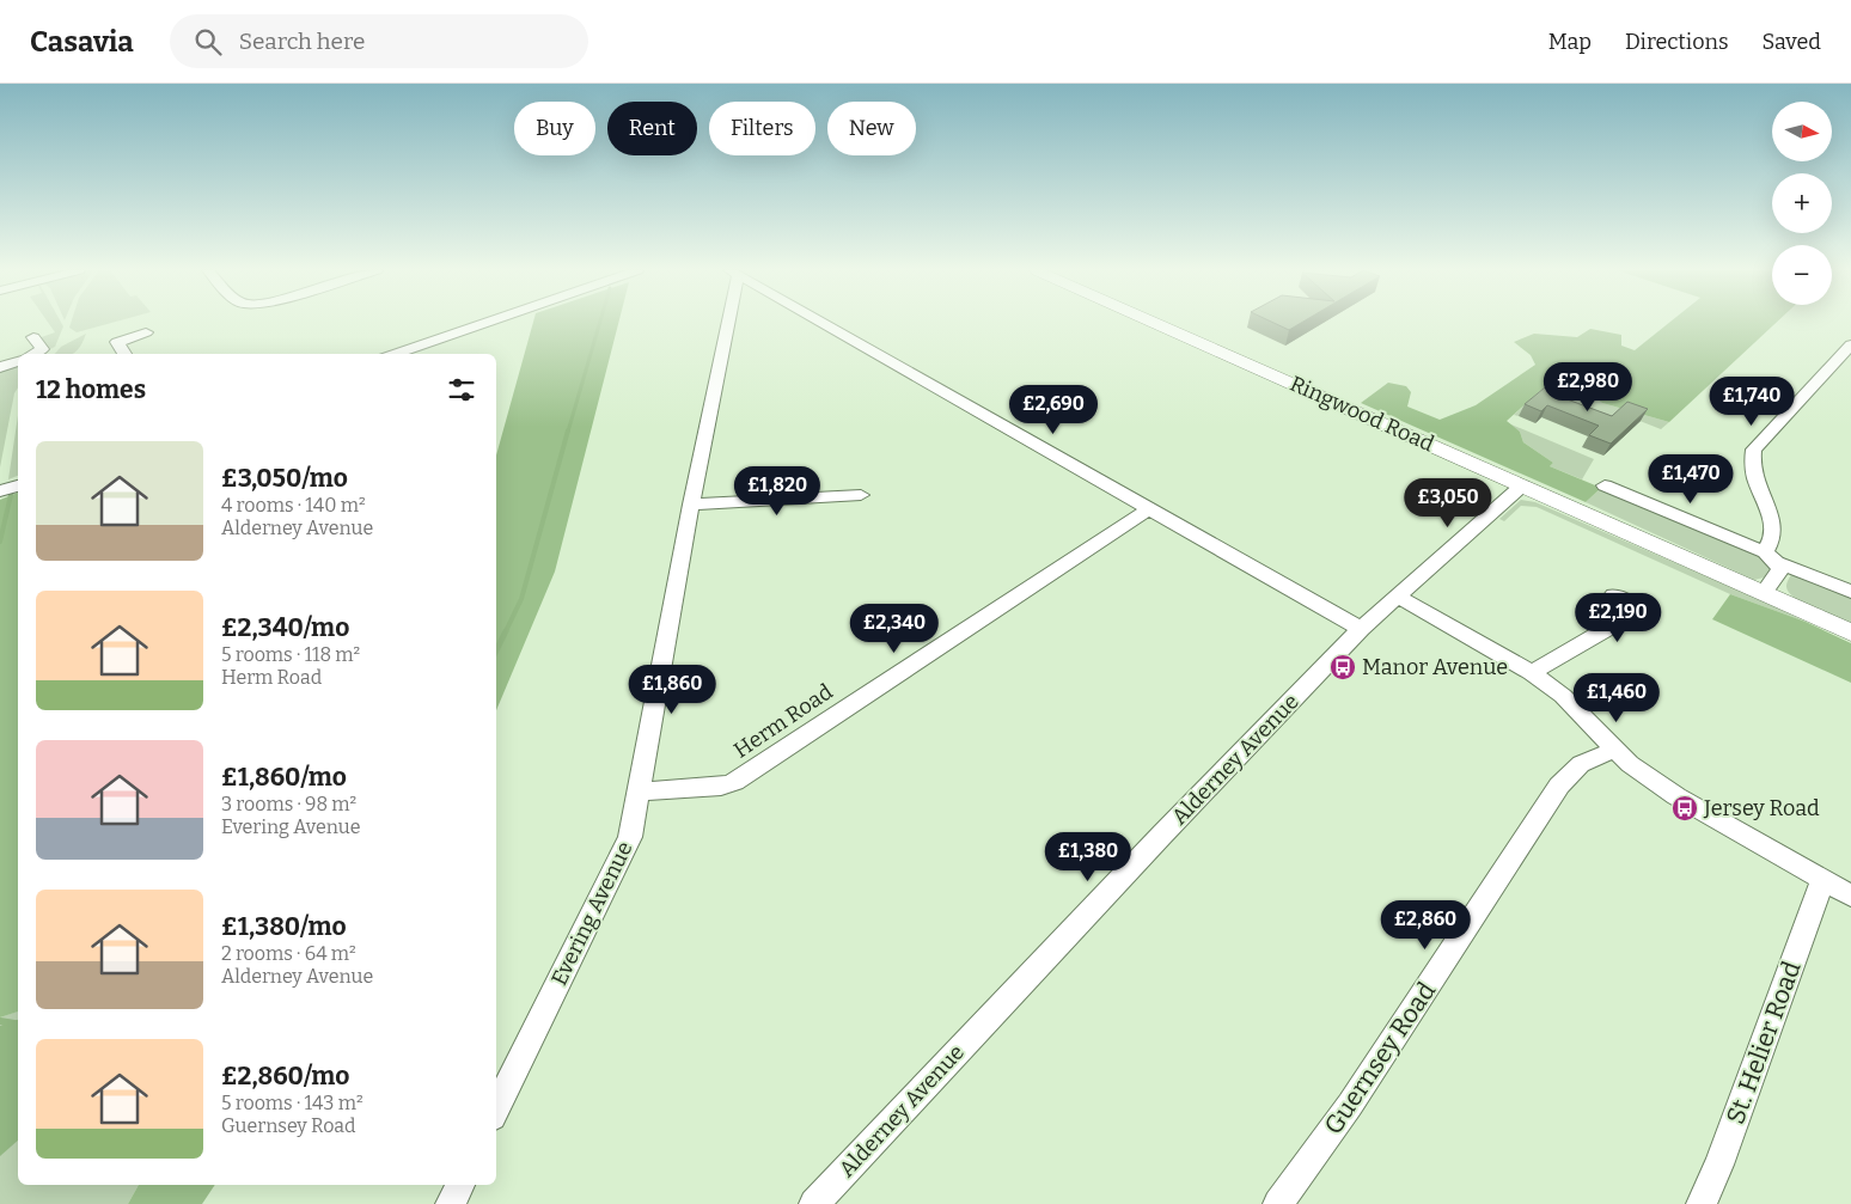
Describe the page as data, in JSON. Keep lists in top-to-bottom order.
{
  "streets": {
    "main road": ["Ringwood Road"],
    "street": [
      "Herm Road",
      "Alderney Avenue",
      "Evering Avenue",
      "St. Helier Road",
      "Guernsey Road"
    ]
  },
  "crossings": [
    ["Ringwood Road", "Alderney Avenue"],
    ["Herm Road", "Evering Avenue"]
  ],
  "places": {
    "bus stop": ["Manor Avenue", "Jersey Road"]
  },
  "north": "right",
  "page": {
    "header": "Casavia",
    "search": "Search here",
    "nav": ["Map", "Directions", "Saved"],
    "map_buttons": ["+", "−"],
    "chip": [
      "Buy",
      "Rent",
      "Filters",
      "New"
    ],
    "heading": "12 homes",
    "price": [
      "£2,980",
      "£1,740",
      "£2,690",
      "£1,470",
      "£1,820",
      "£3,050",
      "£2,190",
      "£2,340",
      "£1,860",
      "£1,460",
      "£1,380",
      "£2,860"
    ],
    "list": [
      {
        "name": "£3,050/mo",
        "note": "4 rooms · 140 m² · Alderney Avenue"
      },
      {
        "name": "£2,340/mo",
        "note": "5 rooms · 118 m² · Herm Road"
      },
      {
        "name": "£1,860/mo",
        "note": "3 rooms · 98 m² · Evering Avenue"
      },
      {
        "name": "£1,380/mo",
        "note": "2 rooms · 64 m² · Alderney Avenue"
      },
      {
        "name": "£2,860/mo",
        "note": "5 rooms · 143 m² · Guernsey Road"
      }
    ]
  }
}
